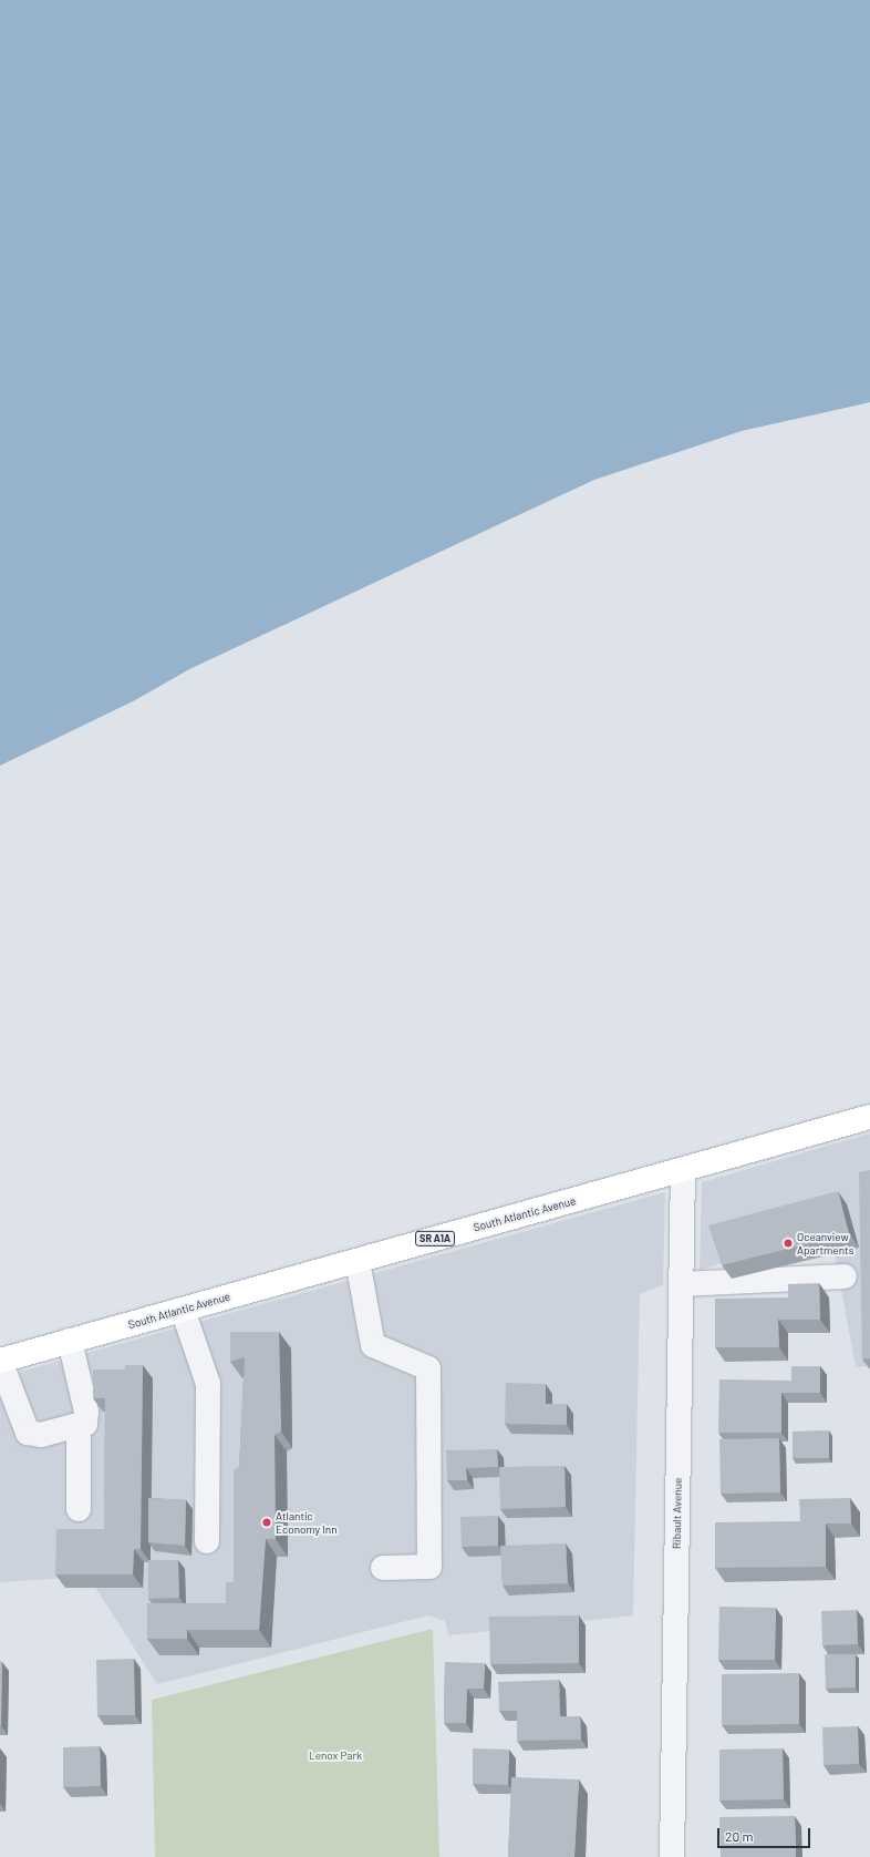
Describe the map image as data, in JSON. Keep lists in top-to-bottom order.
{
  "streets": {
    "main road": ["South Atlantic Avenue", "SR A1A"],
    "street": ["Ribault Avenue"]
  },
  "crossings": [
    ["South Atlantic Avenue", "Ribault Avenue"]
  ],
  "parks": ["Lenox Park"],
  "places": ["Oceanview Apartments", "Atlantic Economy Inn"],
  "scale_bar": "20 m"
}
